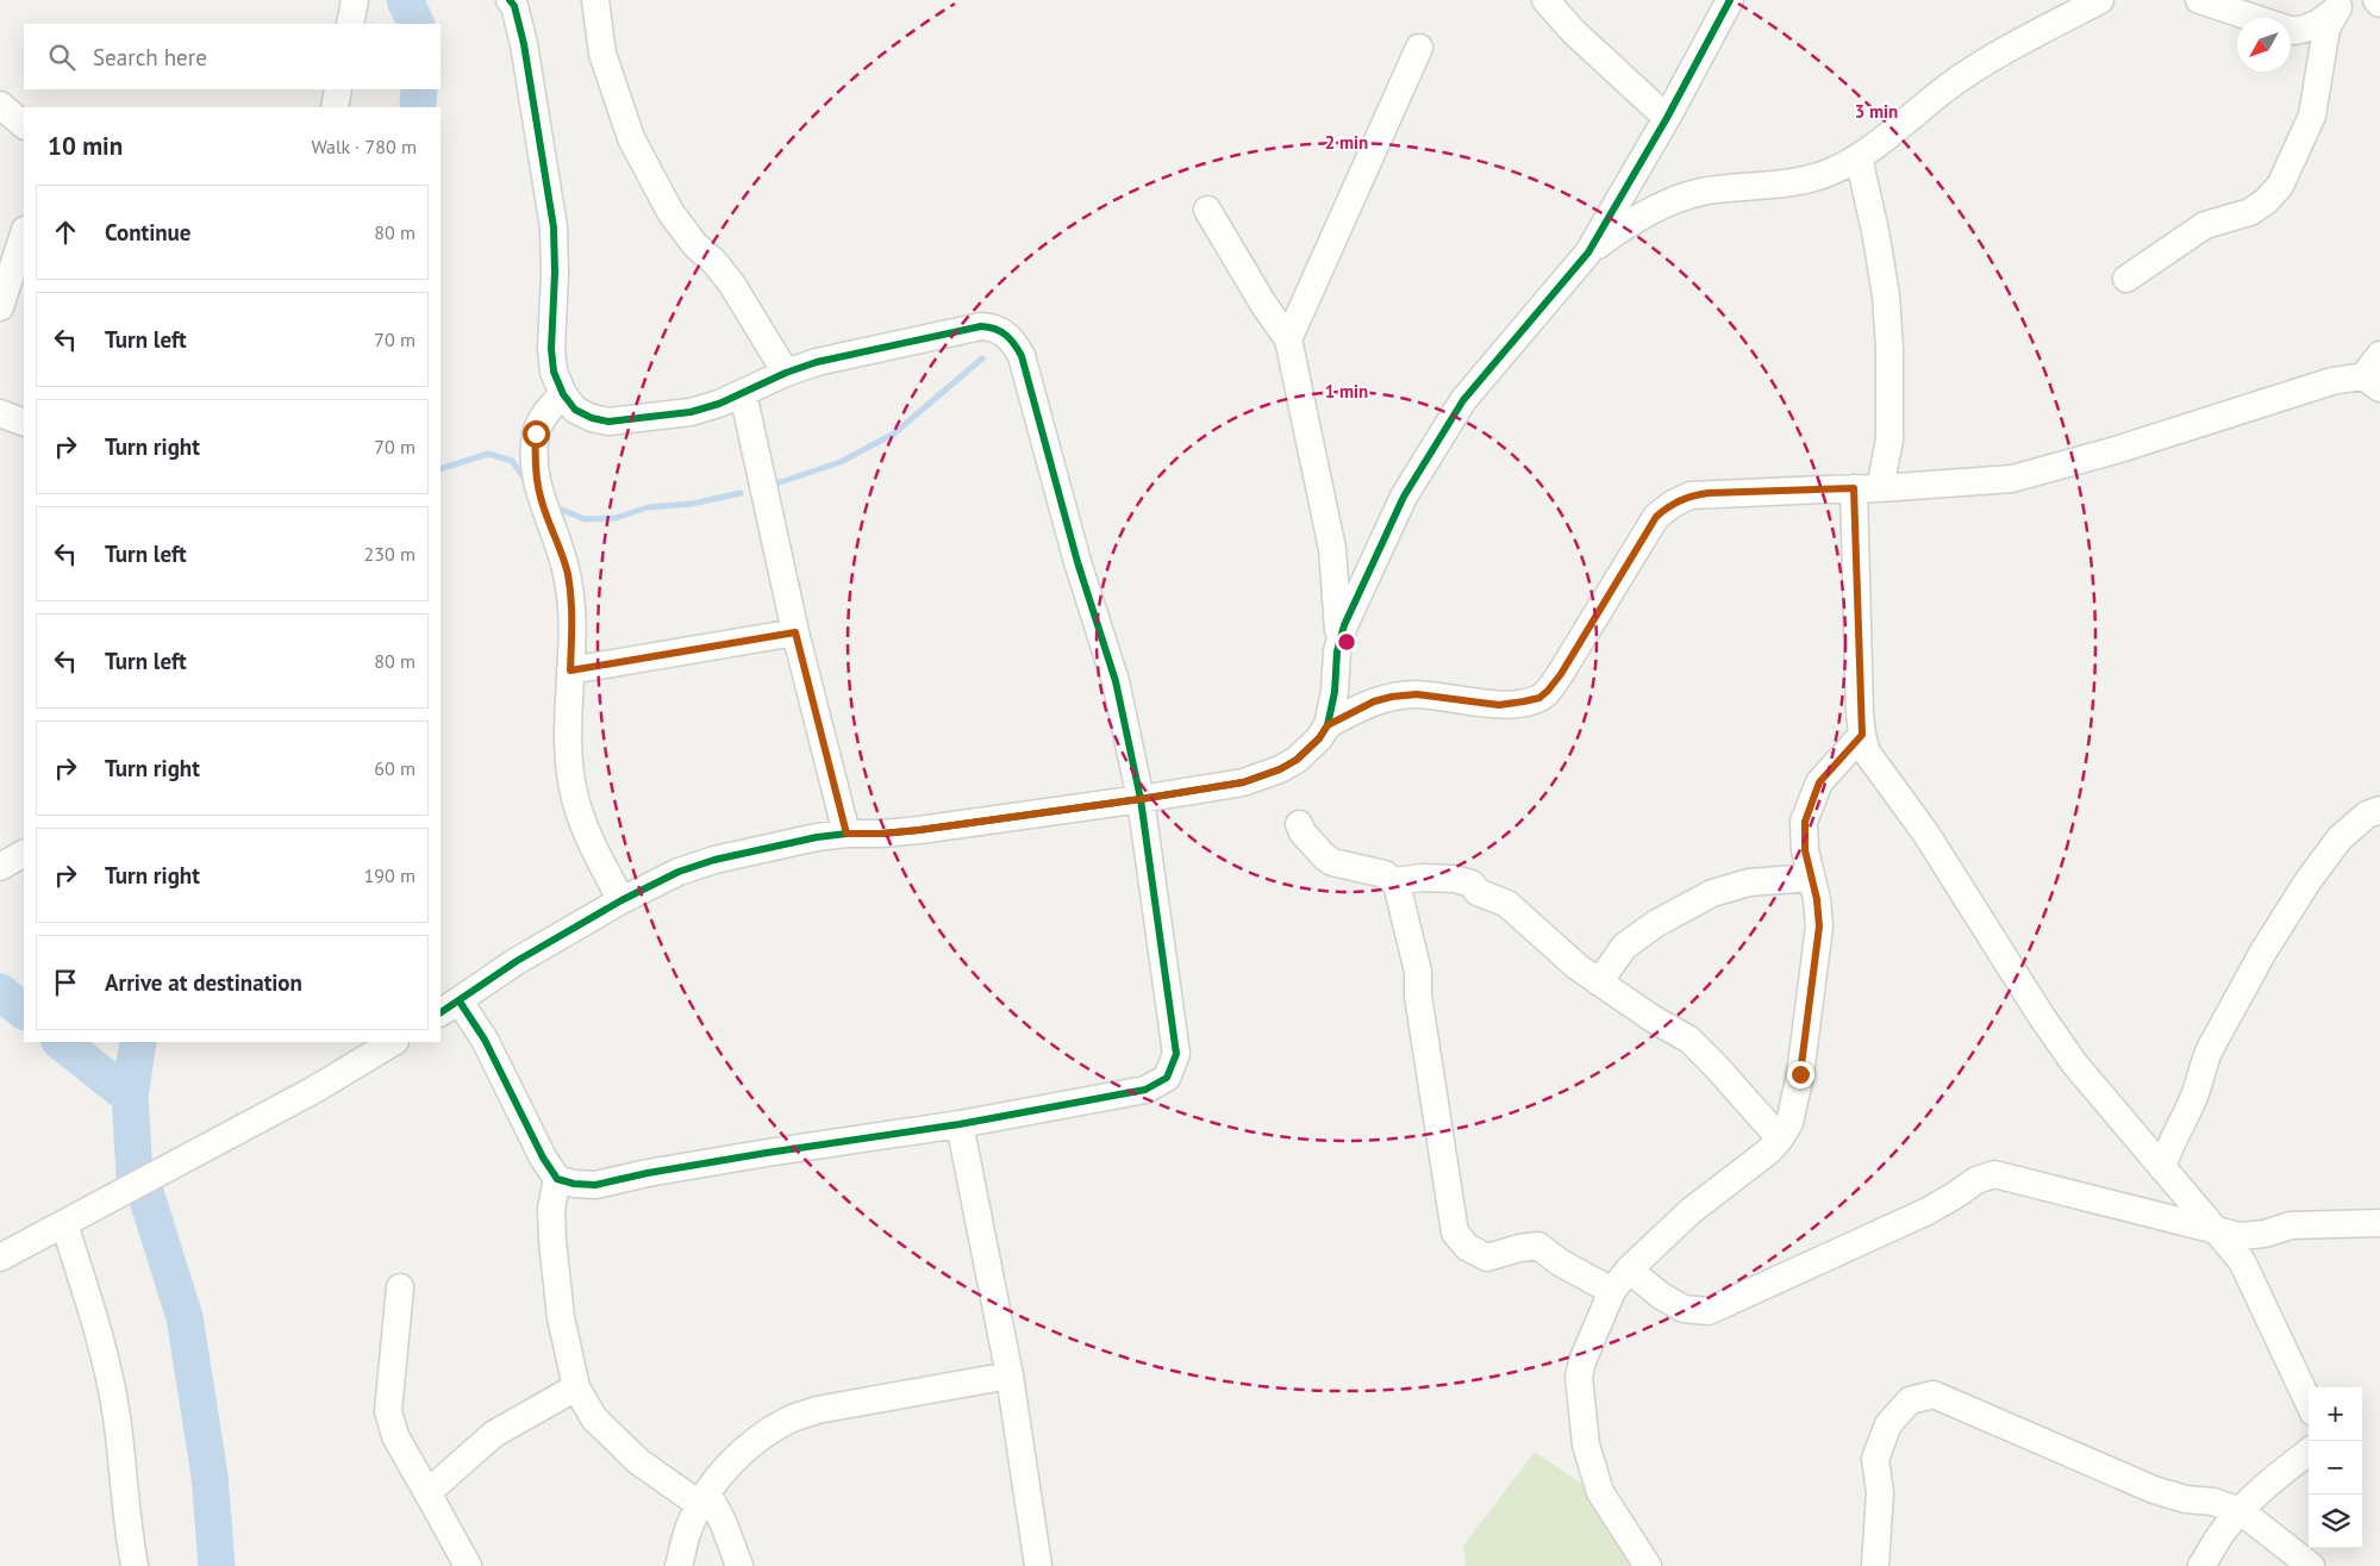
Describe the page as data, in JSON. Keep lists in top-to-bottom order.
{
  "north": "bottom left",
  "page": {
    "search": "Search here",
    "heading": ["10 min", "Walk · 780 m"],
    "list": [
      ["Continue", "80 m"],
      ["Turn left", "70 m"],
      ["Turn right", "70 m"],
      ["Turn left", "230 m"],
      ["Turn left", "80 m"],
      ["Turn right", "60 m"],
      ["Turn right", "190 m"],
      "Arrive at destination"
    ],
    "map_buttons": ["+", "−"]
  },
  "rings": ["3 min", "2 min", "1 min"]
}
